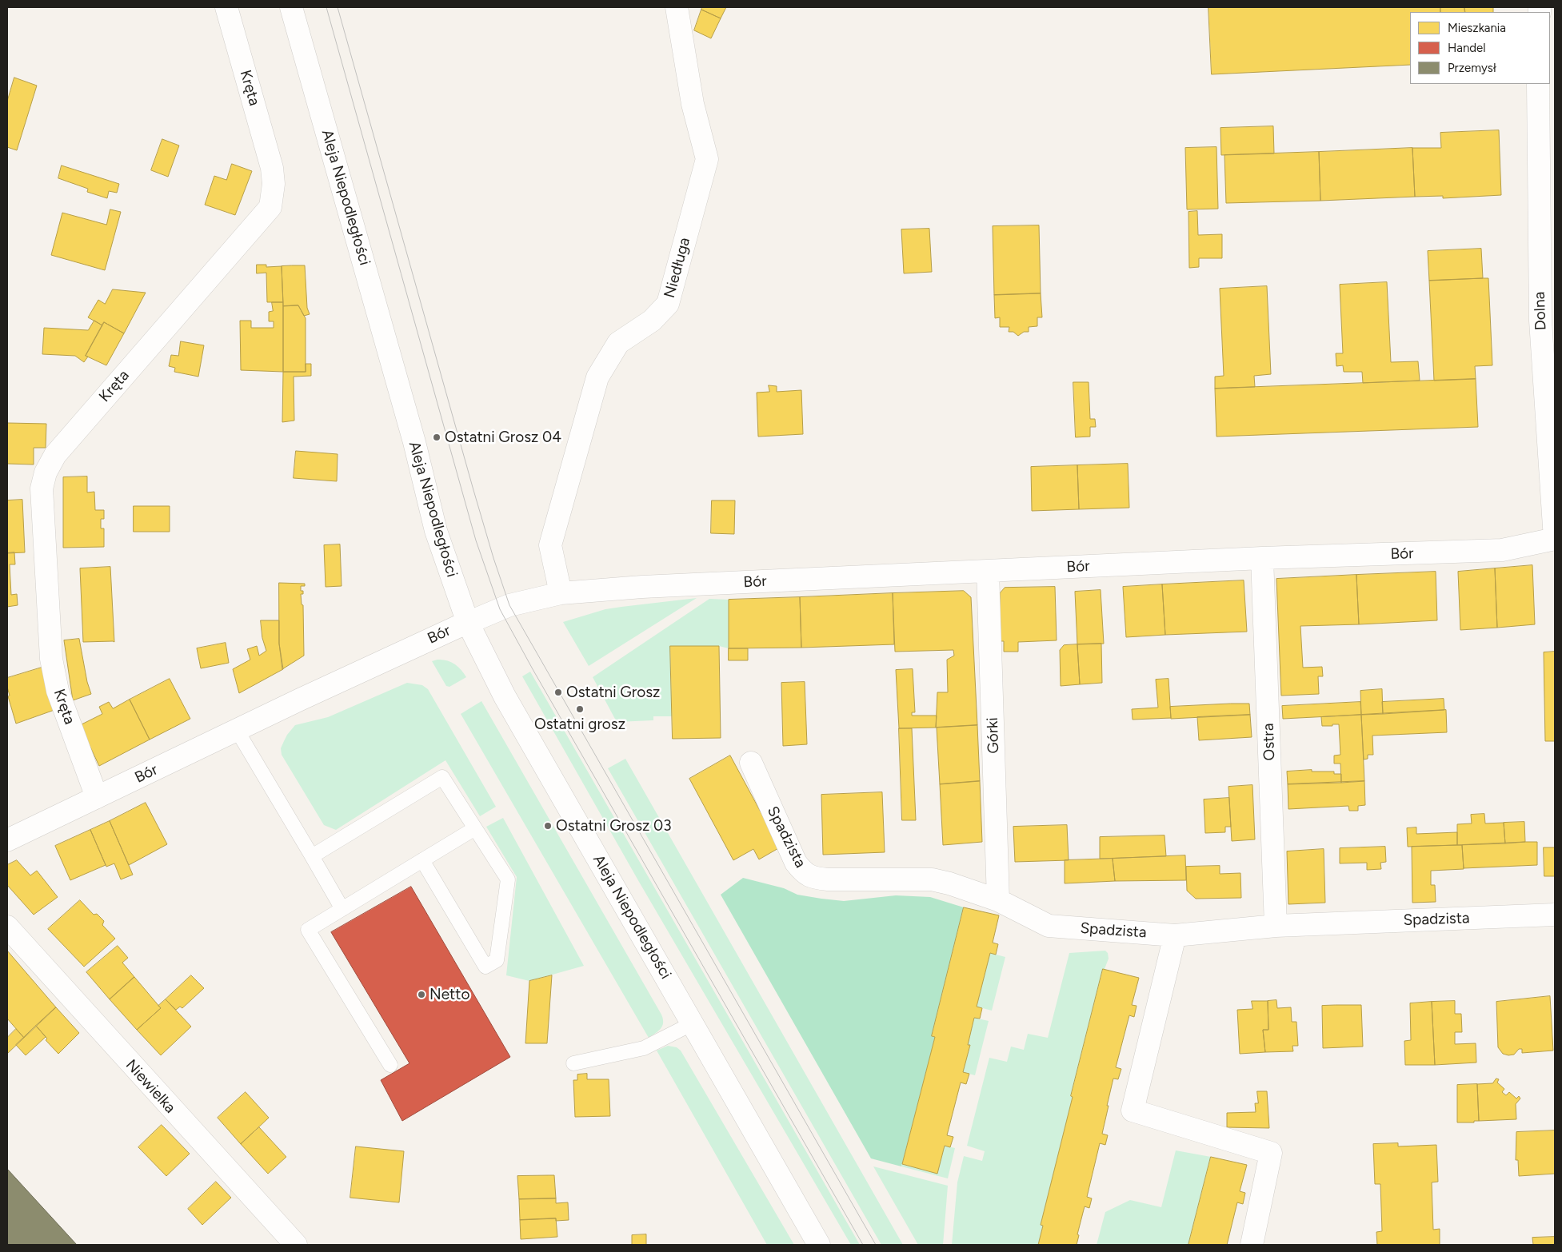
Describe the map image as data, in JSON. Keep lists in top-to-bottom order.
{
  "streets": {
    "street": [
      "Kręta",
      "Aleja Niepodległości",
      "Niedługa",
      "Dolna",
      "Bór",
      "Górki",
      "Ostra",
      "Spadzista",
      "Niewielka"
    ]
  },
  "crossings": [
    ["Kręta", "Bór"],
    ["Aleja Niepodległości", "Bór"],
    ["Niedługa", "Bór"],
    ["Dolna", "Bór"],
    ["Bór", "Górki"],
    ["Bór", "Ostra"],
    ["Górki", "Spadzista"],
    ["Ostra", "Spadzista"]
  ],
  "places": [
    "Ostatni Grosz 04",
    "Ostatni Grosz",
    "Ostatni grosz",
    "Ostatni Grosz 03",
    "Netto"
  ],
  "legend": ["Mieszkania", "Handel", "Przemysł"]
}
